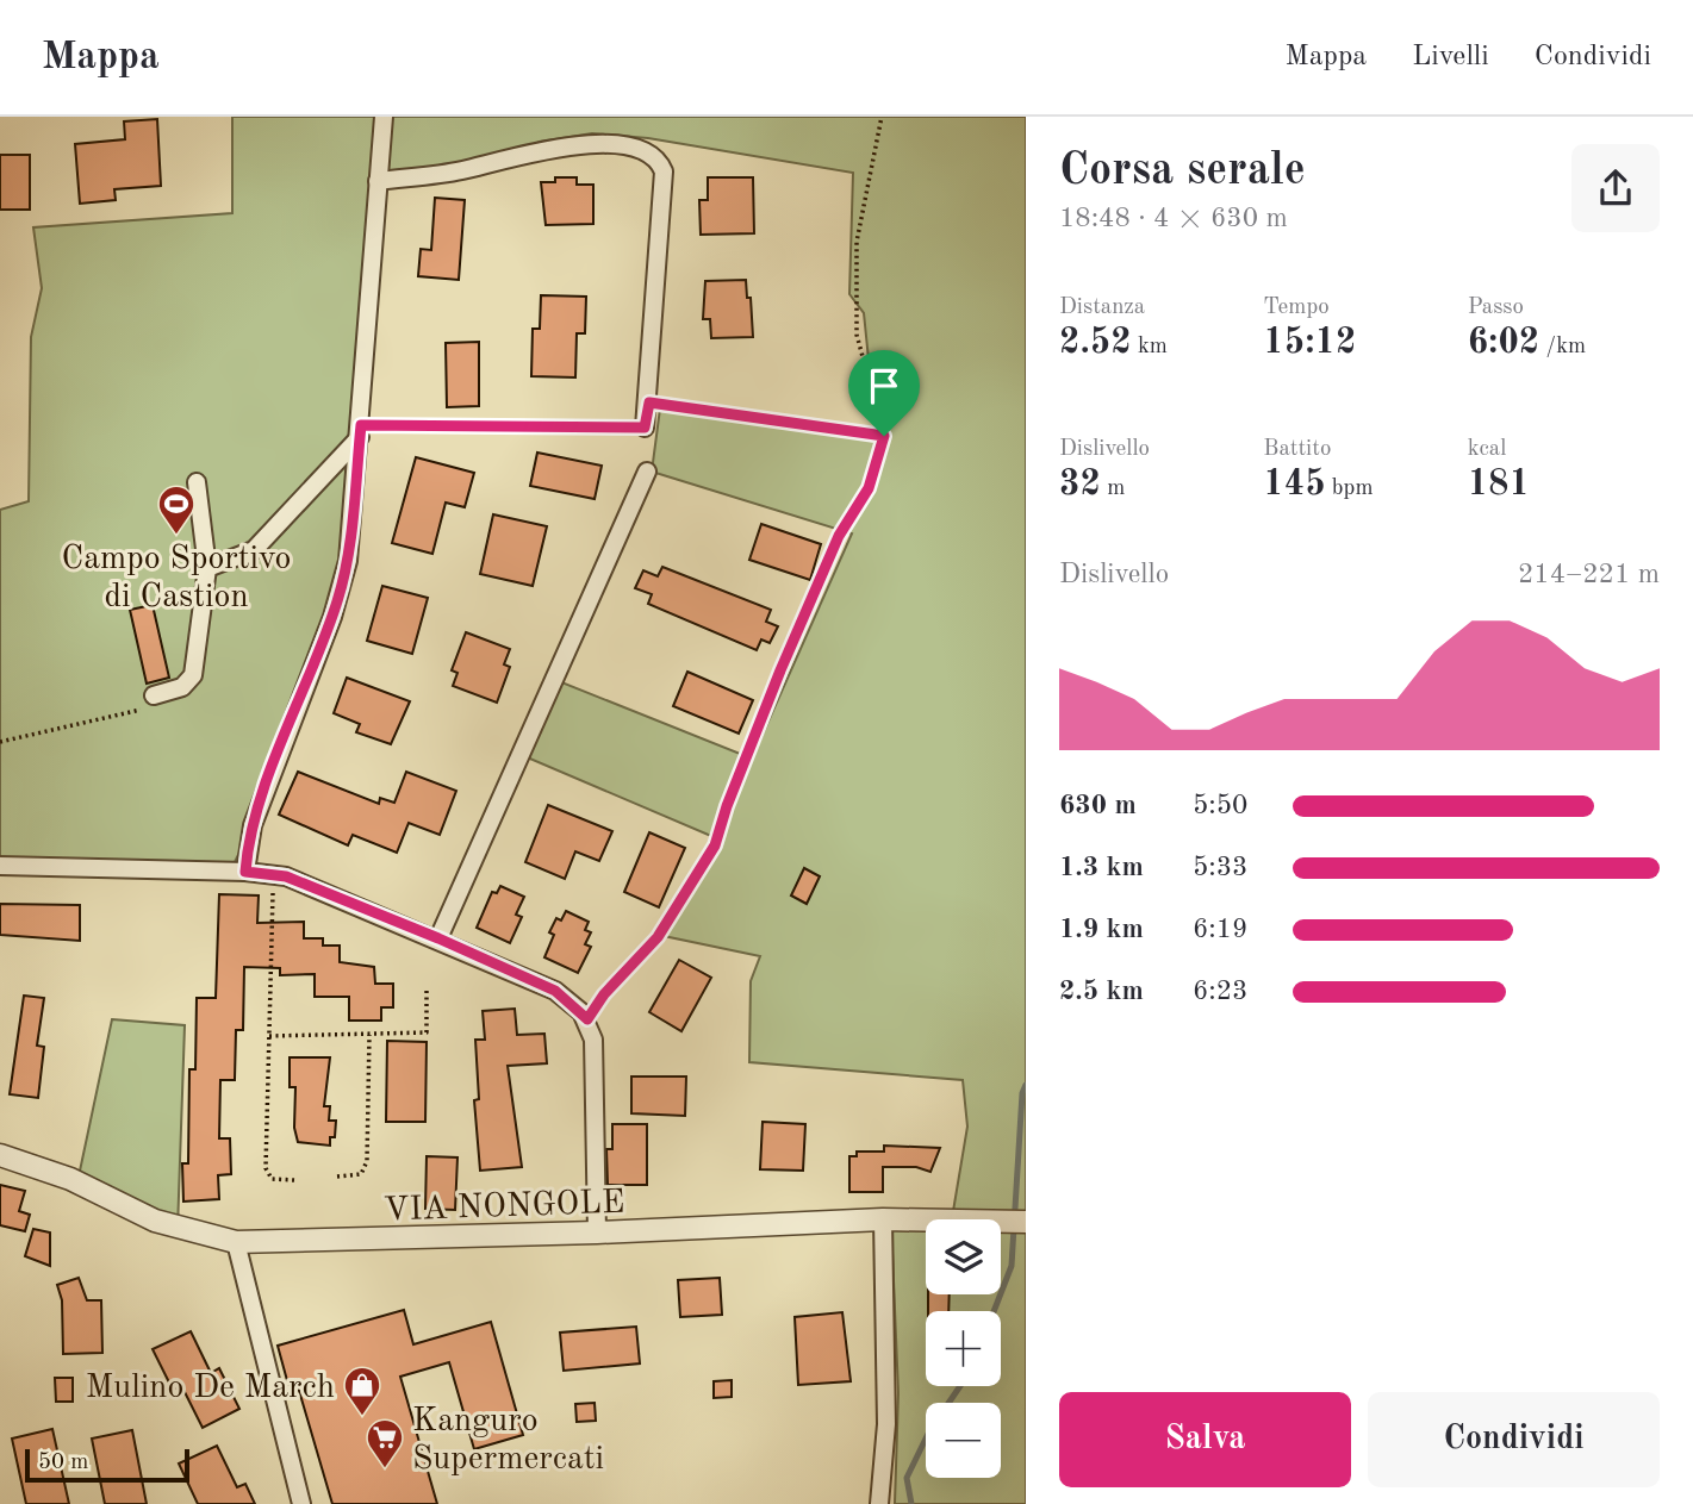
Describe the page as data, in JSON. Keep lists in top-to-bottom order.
{
  "streets": {
    "street": ["VIA NONGOLE"]
  },
  "places": {
    "sports": ["Campo Sportivo di Castion"],
    "shop": ["Mulino De March"],
    "supermarket": ["Kanguro Supermercati"]
  },
  "scale_bar": "50 m",
  "page": {
    "header": "Mappa",
    "nav": ["Mappa", "Livelli", "Condividi"],
    "heading": ["Corsa serale", "18:48 · 4 × 630 m"],
    "stats": [
      ["Distanza", "2.52 km"],
      ["Tempo", "15:12"],
      ["Passo", "6:02 /km"],
      ["Dislivello", "32 m"],
      ["Battito", "145 bpm"],
      ["kcal", "181"]
    ],
    "chart": ["Dislivello", "214–221 m"],
    "list": [
      {
        "name": "630 m",
        "note": "5:50"
      },
      {
        "name": "1.3 km",
        "note": "5:33"
      },
      {
        "name": "1.9 km",
        "note": "6:19"
      },
      {
        "name": "2.5 km",
        "note": "6:23"
      }
    ],
    "map_buttons": ["+", "−"],
    "buttons": ["Salva", "Condividi"],
    "scale": "50 m"
  }
}
